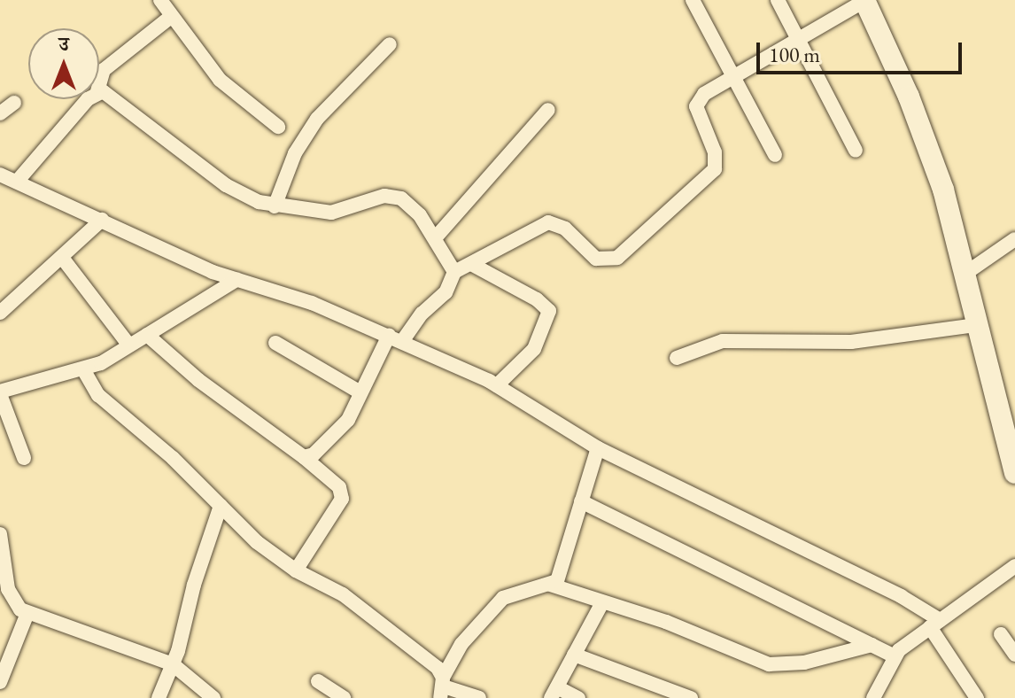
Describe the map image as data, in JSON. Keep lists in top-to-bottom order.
{
  "scale_bar": "100 m",
  "north": "top"
}
